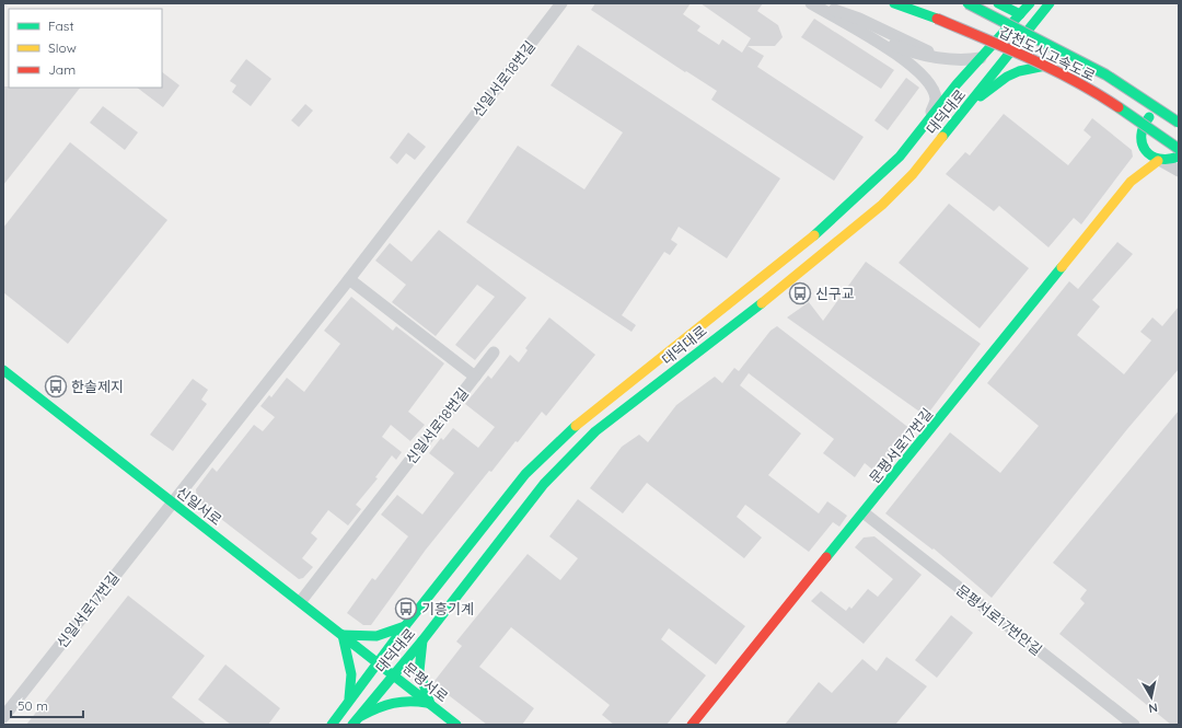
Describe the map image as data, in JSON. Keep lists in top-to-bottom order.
{
  "streets": {
    "main road": [
      "갑천도시고속도로",
      "대덕대로",
      "문평서로17번길",
      "신일서로",
      "문평서로"
    ],
    "street": ["신일서로18번길", "신일서로17번길", "문평서로17번안길"]
  },
  "crossings": [
    ["신일서로18번길", "신일서로"],
    ["신일서로18번길", "신일서로17번길"],
    ["대덕대로", "신일서로"],
    ["대덕대로", "문평서로"],
    ["문평서로17번길", "문평서로17번안길"],
    ["신일서로", "신일서로17번길"],
    ["신일서로", "문평서로"]
  ],
  "places": {
    "bus stop": ["신구교", "한솔제지", "기흥기계"]
  },
  "legend": ["Fast", "Slow", "Jam"],
  "scale_bar": "50 m",
  "north": "bottom"
}
